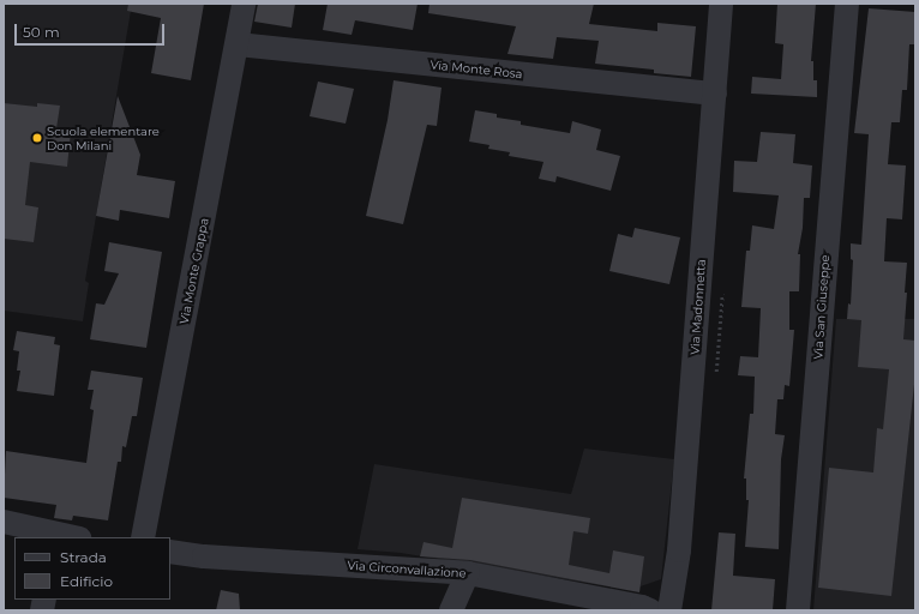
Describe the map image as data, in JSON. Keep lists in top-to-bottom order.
{
  "streets": {
    "street": [
      "Via Monte Rosa",
      "Via Monte Grappa",
      "Via Madonnetta",
      "Via San Giuseppe",
      "Via Circonvallazione"
    ]
  },
  "crossings": [
    ["Via Monte Rosa", "Via Monte Grappa"],
    ["Via Monte Rosa", "Via Madonnetta"]
  ],
  "places": ["Scuola elementare Don Milani"],
  "legend": ["Strada", "Edificio"],
  "scale_bar": "50 m"
}
